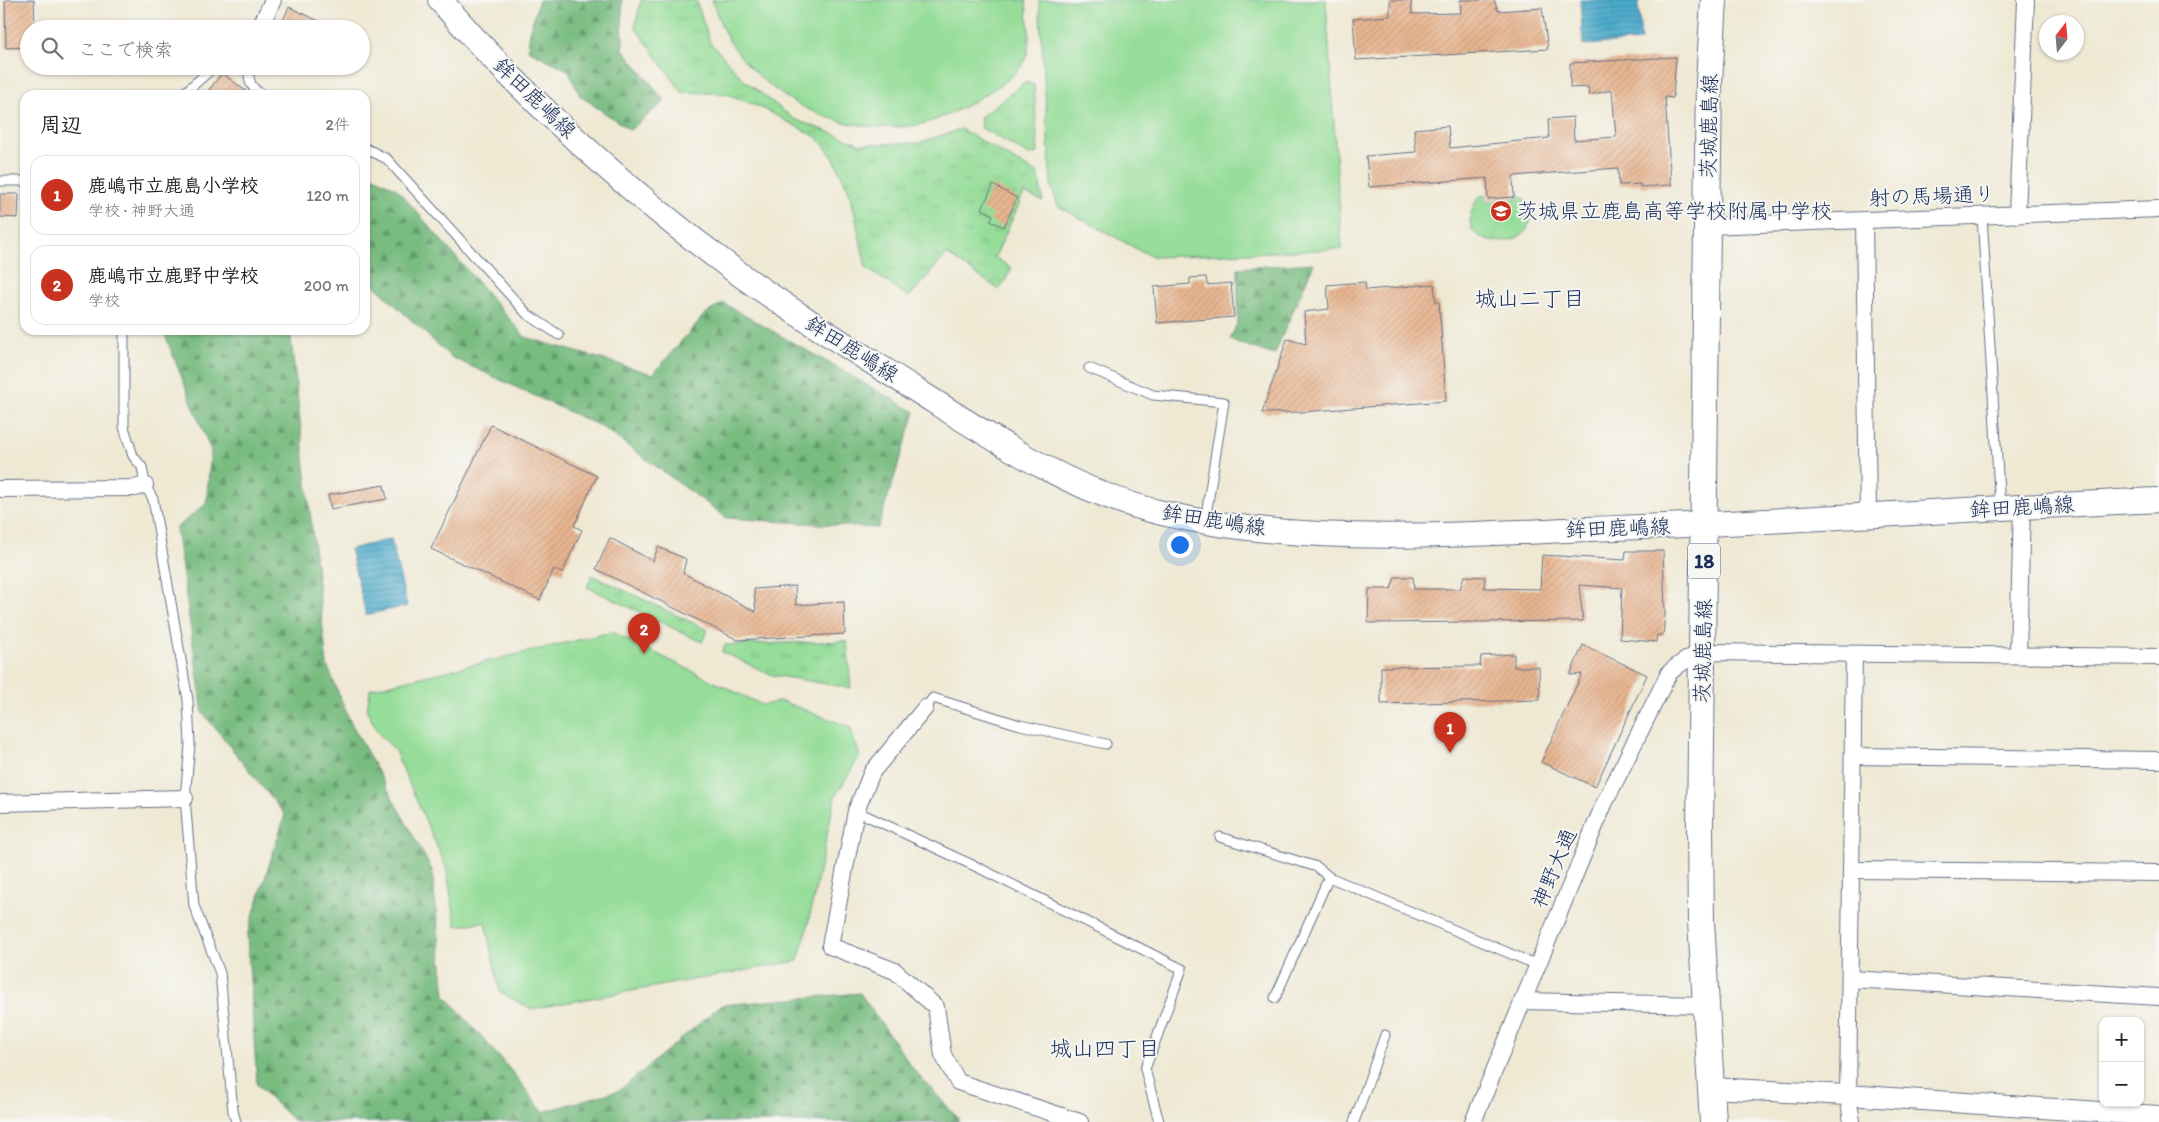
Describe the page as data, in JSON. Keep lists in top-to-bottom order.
{
  "streets": {
    "main road": ["鉾田鹿嶋線", "茨城鹿島線", "18"],
    "street": ["射の馬場通り", "神野大通"]
  },
  "crossings": [
    ["鉾田鹿嶋線", "茨城鹿島線"],
    ["茨城鹿島線", "射の馬場通り"],
    ["茨城鹿島線", "神野大通"]
  ],
  "districts": ["城山二丁目", "城山四丁目"],
  "places": {
    "school or university": ["茨城県立鹿島高等学校附属中学校"]
  },
  "north": "top",
  "page": {
    "search": "ここで検索",
    "heading": ["周辺", "2件"],
    "list": [
      {
        "mark": "1",
        "name": "鹿嶋市立鹿島小学校",
        "note": "学校 · 神野大通",
        "value": "120 m"
      },
      {
        "mark": "2",
        "name": "鹿嶋市立鹿野中学校",
        "note": "学校",
        "value": "200 m"
      }
    ],
    "pins": ["2", "1"],
    "map_buttons": ["+", "−"]
  }
}
